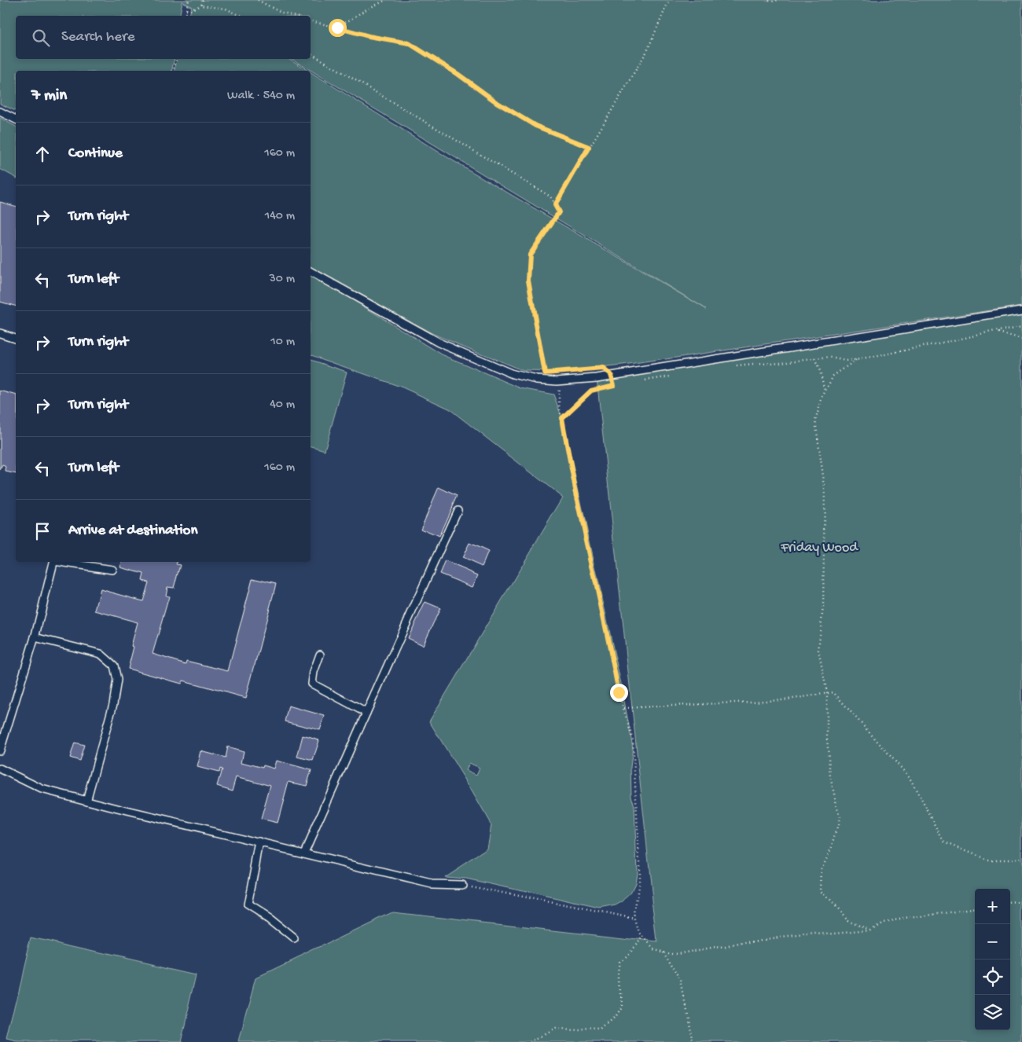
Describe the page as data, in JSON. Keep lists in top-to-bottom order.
{
  "parks": ["Friday Wood"],
  "page": {
    "search": "Search here",
    "heading": ["7 min", "Walk · 540 m"],
    "list": [
      ["Continue", "160 m"],
      ["Turn right", "140 m"],
      ["Turn left", "30 m"],
      ["Turn right", "10 m"],
      ["Turn right", "40 m"],
      ["Turn left", "160 m"],
      "Arrive at destination"
    ],
    "map_buttons": ["+", "−"]
  }
}
